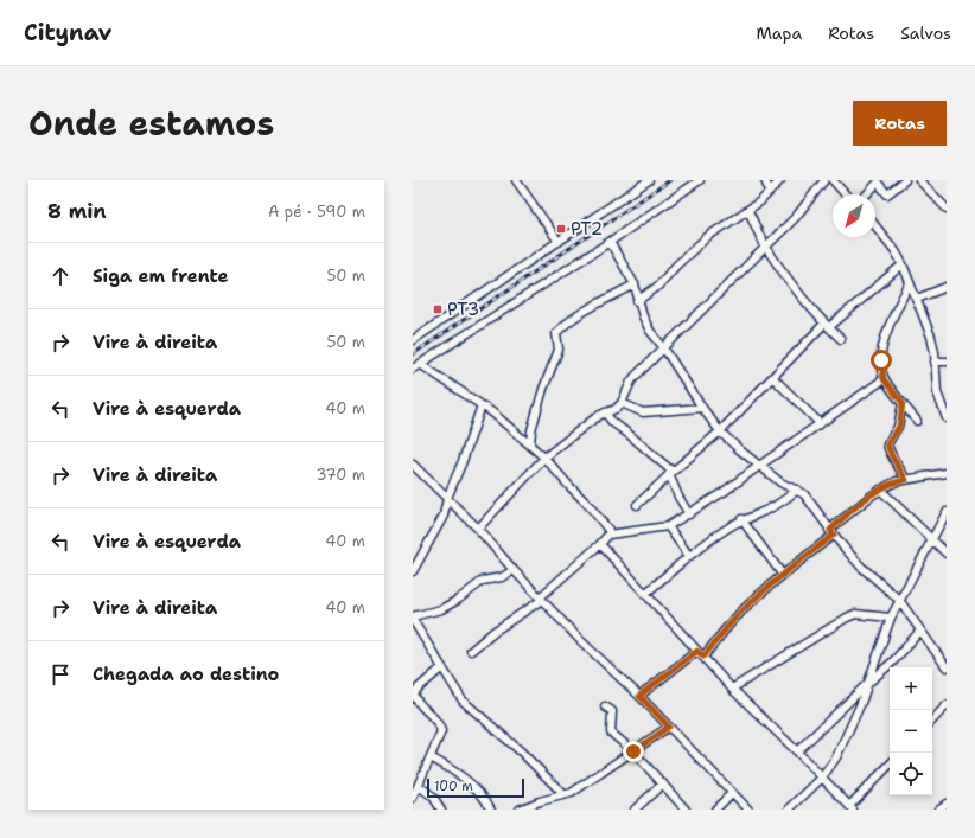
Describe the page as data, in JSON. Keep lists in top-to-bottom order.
{
  "places": {
    "transit": ["PT2", "PT3"]
  },
  "scale_bar": "100 m",
  "north": "bottom left",
  "page": {
    "header": "Citynav",
    "nav": ["Mapa", "Rotas", "Salvos"],
    "title": "Onde estamos",
    "buttons": "Rotas",
    "heading": ["8 min", "A pé · 590 m"],
    "list": [
      ["Siga em frente", "50 m"],
      ["Vire à direita", "50 m"],
      ["Vire à esquerda", "40 m"],
      ["Vire à direita", "370 m"],
      ["Vire à esquerda", "40 m"],
      ["Vire à direita", "40 m"],
      "Chegada ao destino"
    ],
    "map_buttons": ["+", "−"],
    "scale": "100 m"
  }
}
